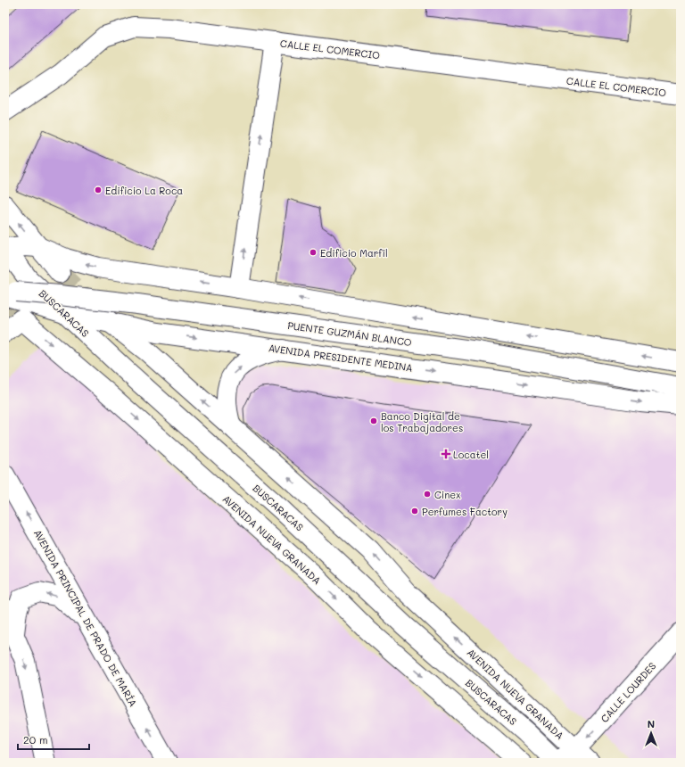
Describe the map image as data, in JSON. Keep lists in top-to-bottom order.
{
  "streets": {
    "street": [
      "CALLE EL COMERCIO",
      "BUSCARACAS",
      "PUENTE GUZMÁN BLANCO",
      "AVENIDA PRESIDENTE MEDINA",
      "AVENIDA NUEVA GRANADA",
      "AVENIDA PRINCIPAL DE PRADO DE MARÍA",
      "CALLE LOURDES"
    ]
  },
  "crossings": [
    ["BUSCARACAS", "AVENIDA PRESIDENTE MEDINA"],
    ["BUSCARACAS", "CALLE LOURDES"],
    ["PUENTE GUZMÁN BLANCO", "AVENIDA PRESIDENTE MEDINA"],
    ["AVENIDA PRESIDENTE MEDINA", "AVENIDA NUEVA GRANADA"],
    ["AVENIDA NUEVA GRANADA", "CALLE LOURDES"]
  ],
  "one_way": ["CALLE LOURDES"],
  "places": {
    "other": [
      "Edificio La Roca",
      "Edificio Marfil",
      "Banco Digital de los Trabajadores",
      "Cinex",
      "Perfumes Factory"
    ],
    "health": ["Locatel"]
  },
  "scale_bar": "20 m",
  "north": "top"
}
